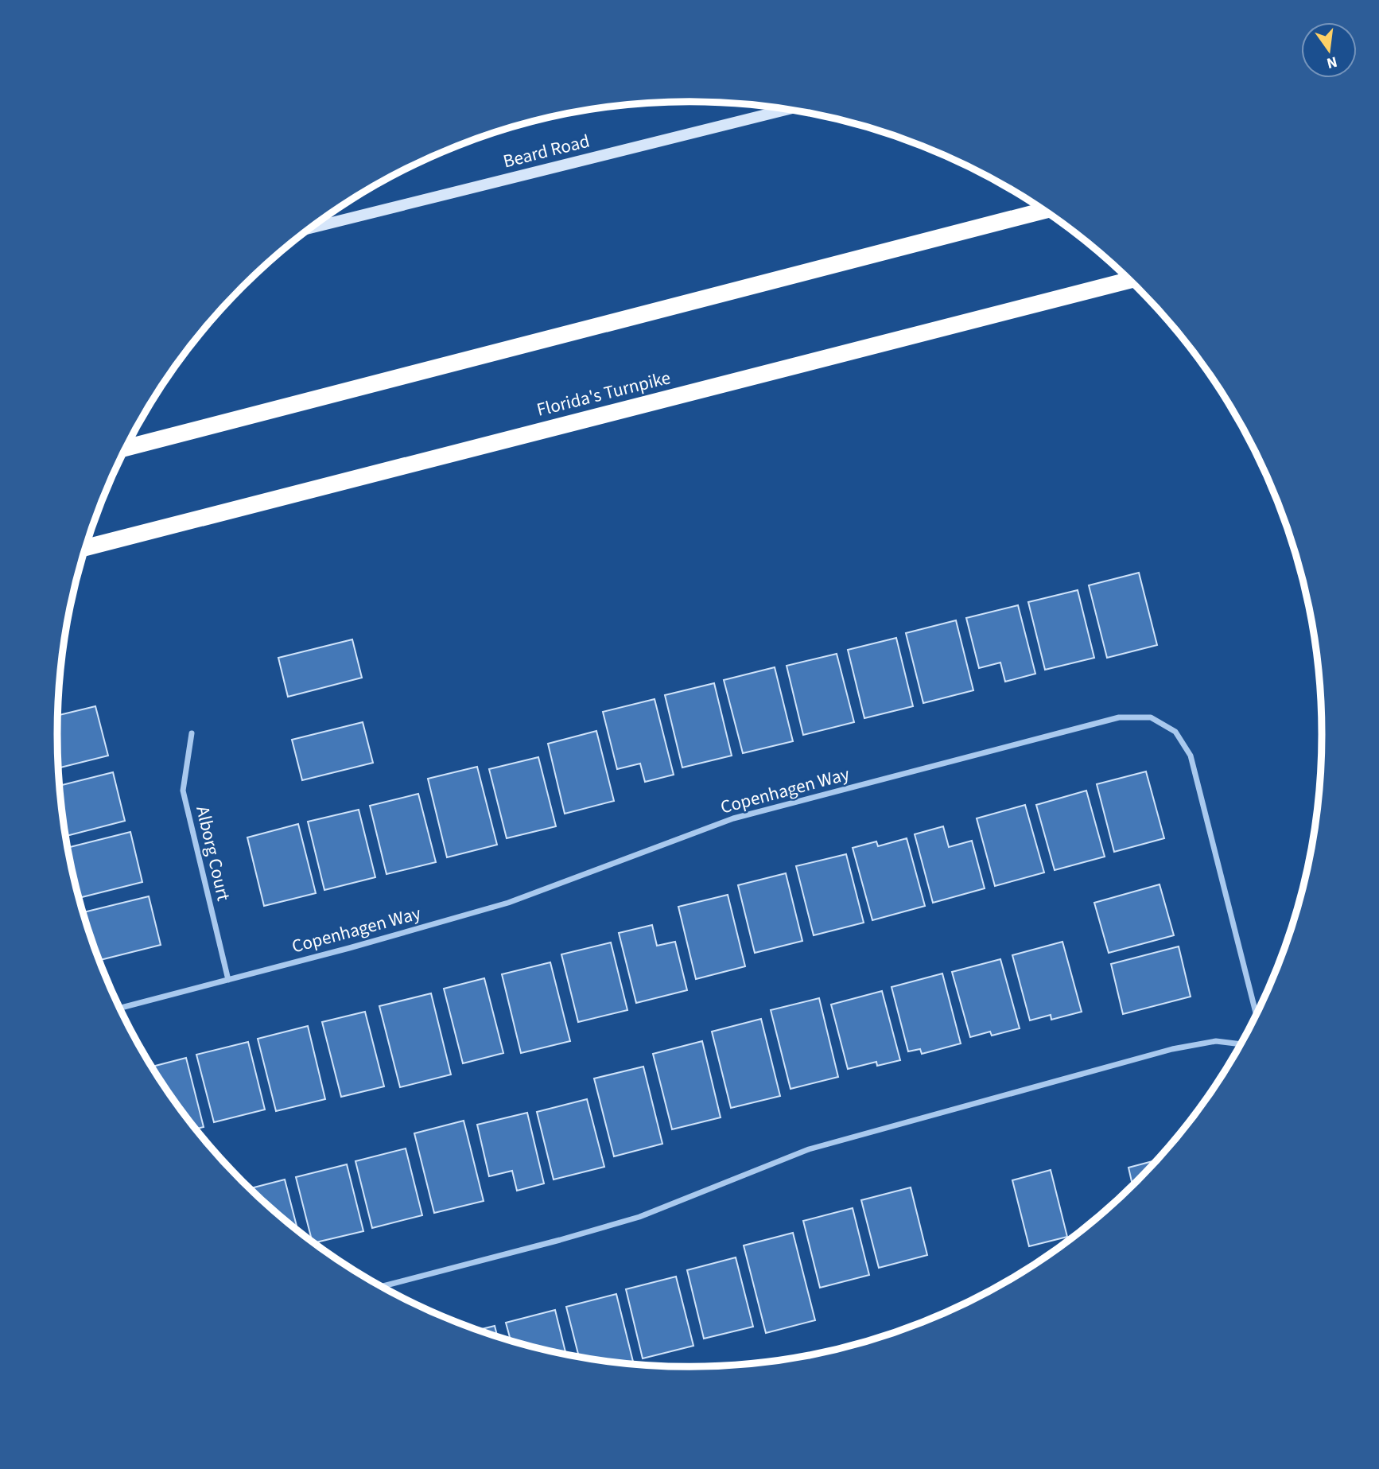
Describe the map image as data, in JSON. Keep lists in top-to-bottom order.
{
  "streets": {
    "highway": ["Florida's Turnpike"],
    "street": ["Beard Road", "Copenhagen Way", "Alborg Court"]
  },
  "crossings": [
    ["Copenhagen Way", "Alborg Court"]
  ],
  "north": "bottom"
}
